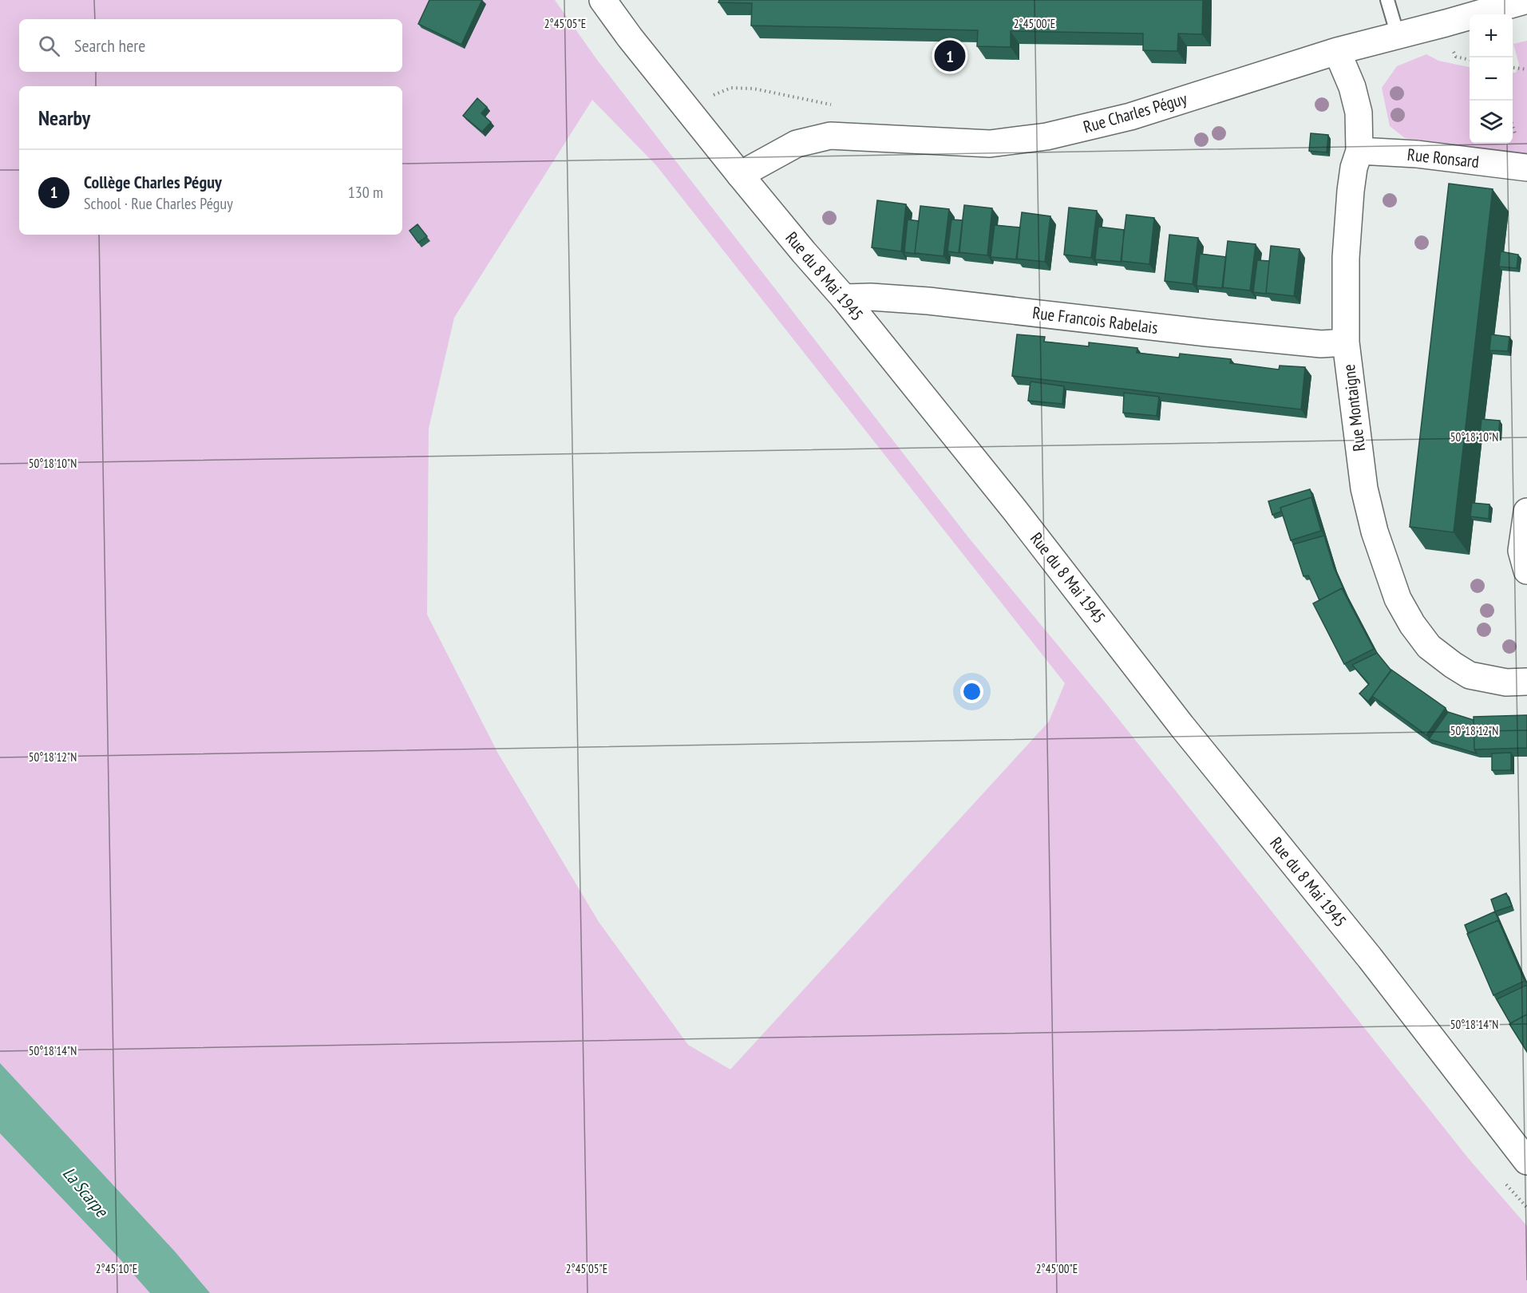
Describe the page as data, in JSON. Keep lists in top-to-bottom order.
{
  "streets": {
    "street": [
      "Rue Charles Péguy",
      "Rue Ronsard",
      "Rue du 8 Mai 1945",
      "Rue Francois Rabelais",
      "Rue Montaigne"
    ]
  },
  "crossings": [
    ["Rue Charles Péguy", "Rue du 8 Mai 1945"],
    ["Rue Charles Péguy", "Rue Montaigne"],
    ["Rue Ronsard", "Rue Montaigne"],
    ["Rue du 8 Mai 1945", "Rue Francois Rabelais"],
    ["Rue Francois Rabelais", "Rue Montaigne"]
  ],
  "water": ["La Scarpe"],
  "page": {
    "map_buttons": ["+", "−"],
    "search": "Search here",
    "pins": "1",
    "heading": "Nearby",
    "list": [
      {
        "mark": "1",
        "name": "Collège Charles Péguy",
        "note": "School · Rue Charles Péguy",
        "value": "130 m"
      }
    ]
  },
  "coordinates": [
    "2°45'05\"E",
    "2°45'00\"E",
    "50°18'10\"N",
    "50°18'12\"N",
    "50°18'14\"N",
    "2°45'10\"E"
  ]
}
